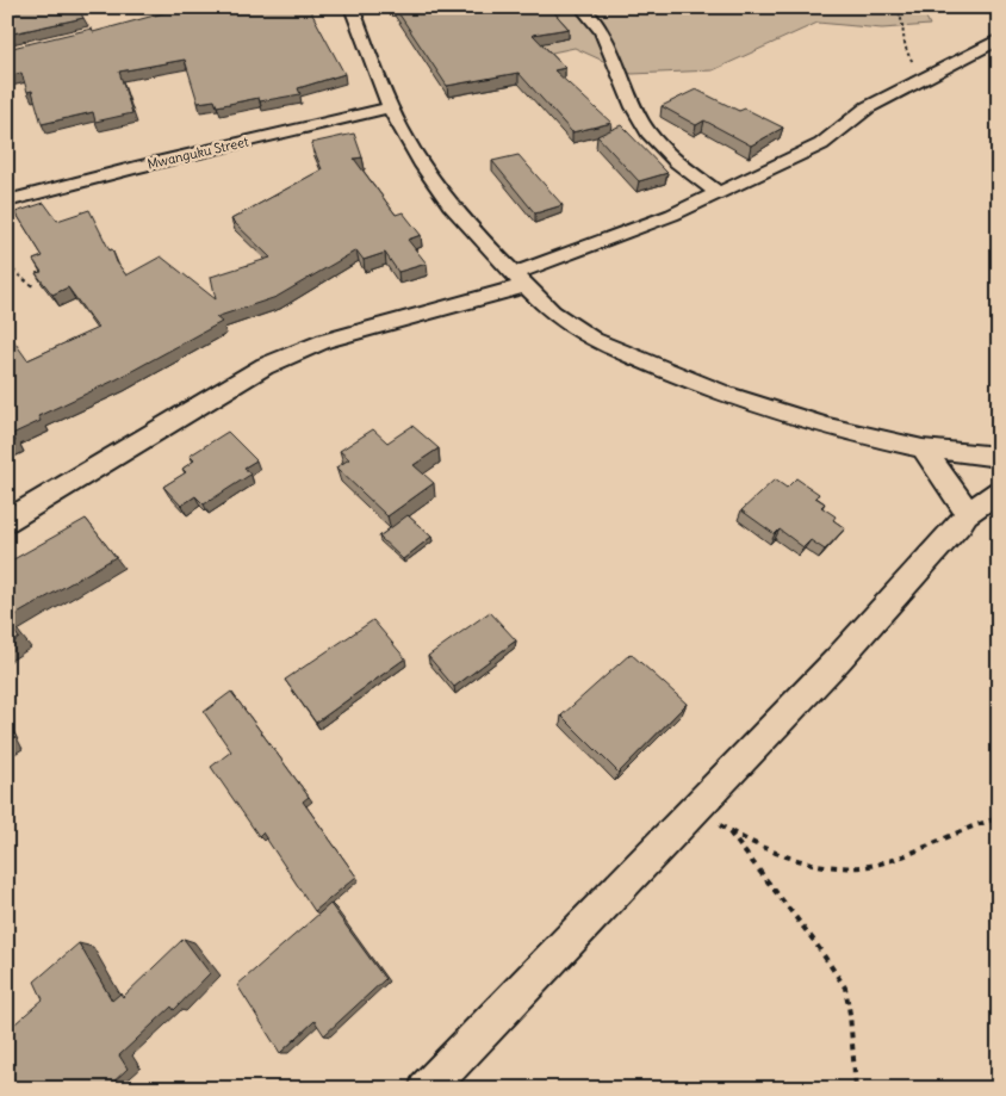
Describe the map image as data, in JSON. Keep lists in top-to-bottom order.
{
  "streets": {
    "street": ["Mwanguku Street"]
  }
}
